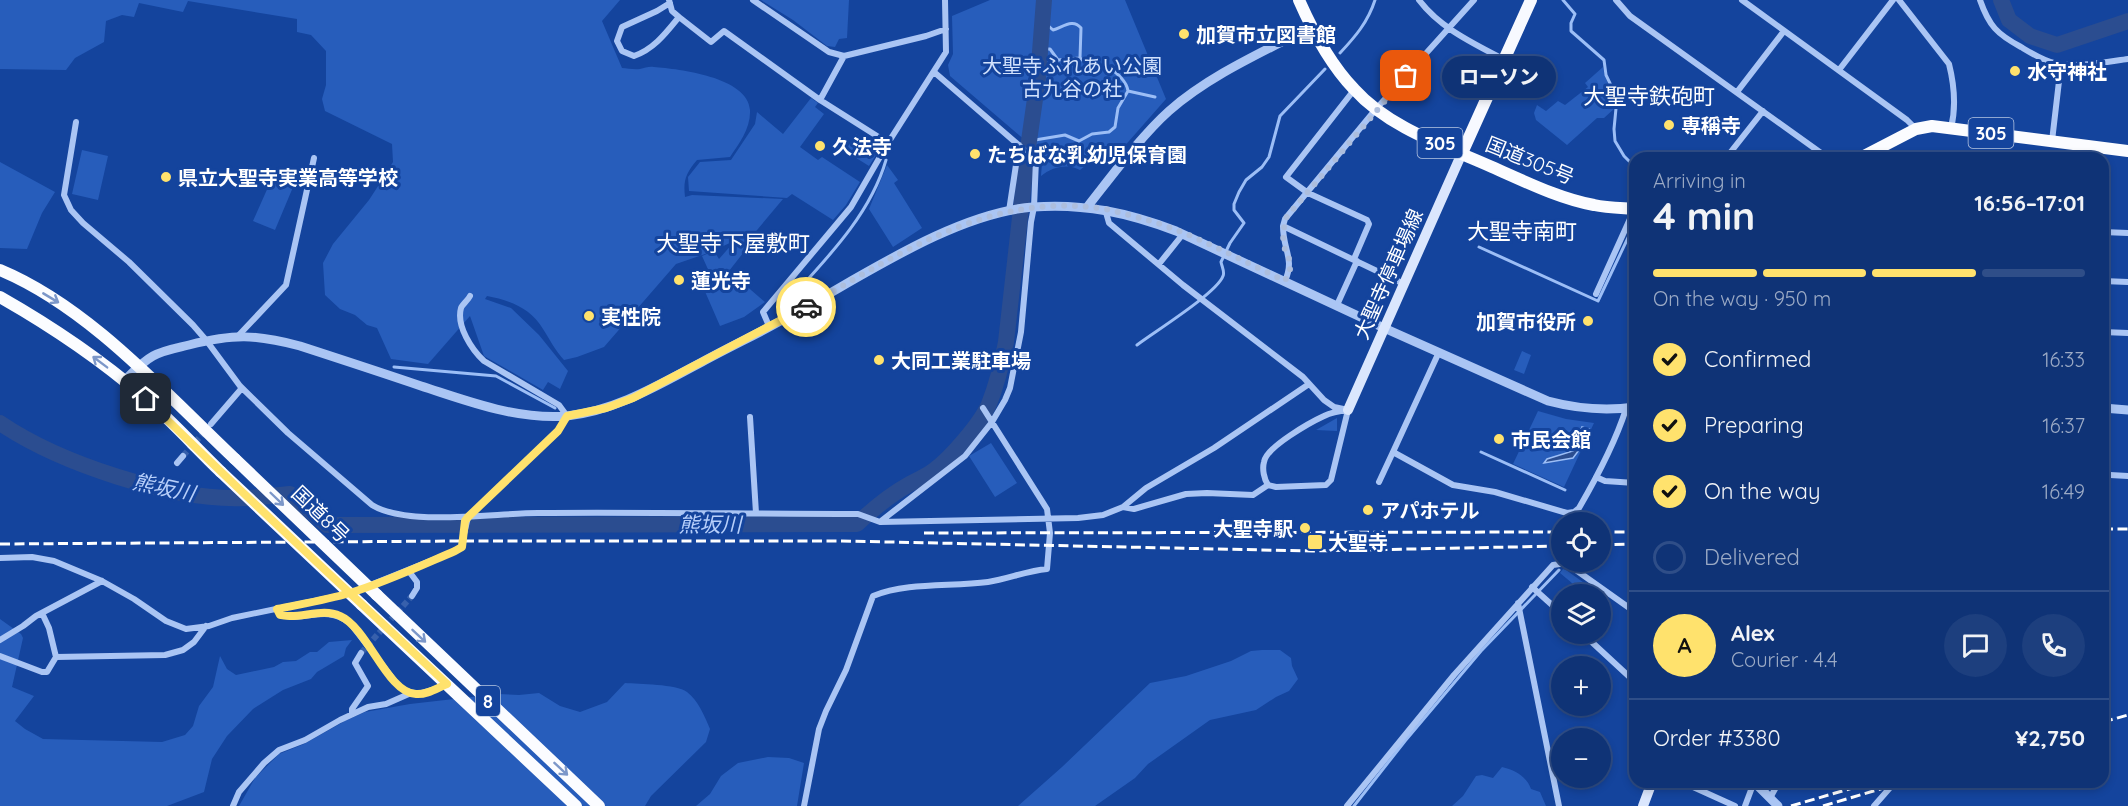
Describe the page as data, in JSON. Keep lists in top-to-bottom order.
{
  "streets": {
    "highway": [
      "305",
      "国道305号",
      "国道8号",
      "8"
    ],
    "main road": ["大聖寺停車場線"]
  },
  "crossings": [
    ["国道305号", "大聖寺停車場線"]
  ],
  "districts": ["大聖寺鉄砲町", "大聖寺南町", "大聖寺下屋敷町"],
  "water": ["熊坂川"],
  "parks": ["大聖寺ふれあい公園 古九谷の社"],
  "places": {
    "other": [
      "加賀市立図書館",
      "水守神社",
      "ローソン",
      "専稱寺",
      "久法寺",
      "たちばな乳幼児保育園",
      "県立大聖寺実業高等学校",
      "蓮光寺",
      "実性院",
      "加賀市役所",
      "大同工業駐車場",
      "市民会館",
      "アパホテル",
      "大聖寺駅"
    ],
    "transit": ["大聖寺"]
  },
  "page": {
    "bubble": "ローソン",
    "heading": ["4 min", "Arriving in", "16:56–17:01"],
    "panel": [
      "Alex",
      "Courier · 4.4",
      "Order #3380",
      "¥2,750"
    ],
    "bar": "On the way · 950 m",
    "list": [
      ["Confirmed", "16:33"],
      ["Preparing", "16:37"],
      ["On the way", "16:49"],
      "Delivered"
    ],
    "map_buttons": ["+", "−"],
    "round": "A"
  }
}
